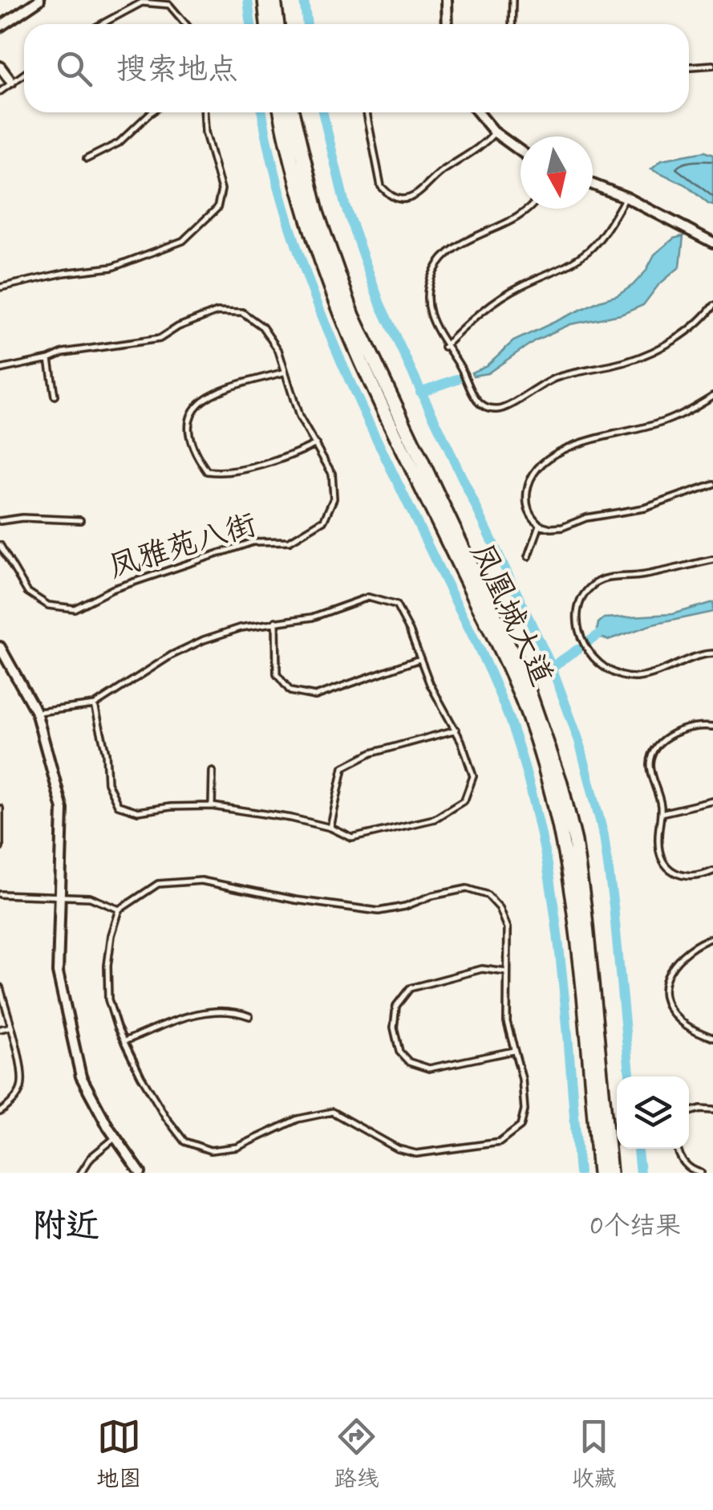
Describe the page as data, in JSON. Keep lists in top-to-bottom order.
{
  "streets": {
    "main road": ["凤凰城大道"],
    "lane": ["凤雅苑八街"]
  },
  "north": "bottom",
  "page": {
    "search": "搜索地点",
    "heading": ["附近", "0个结果"],
    "nav": ["地图", "路线", "收藏"]
  }
}
